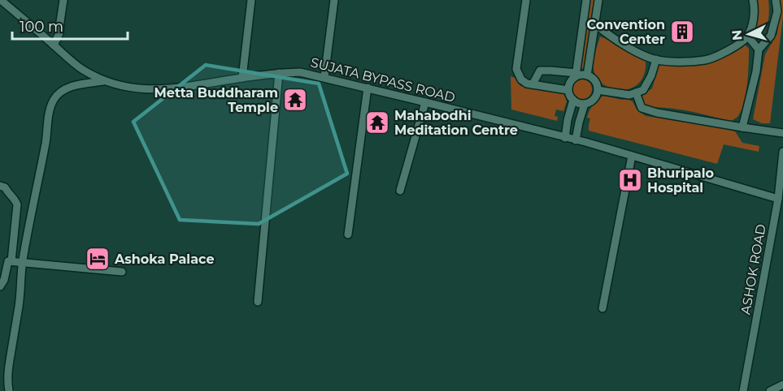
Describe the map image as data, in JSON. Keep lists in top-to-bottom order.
{
  "streets": {
    "street": ["SUJATA BYPASS ROAD", "ASHOK ROAD"]
  },
  "crossings": [
    ["SUJATA BYPASS ROAD", "ASHOK ROAD"]
  ],
  "places": {
    "building": ["Convention Center"],
    "temple": ["Metta Buddharam Temple", "Mahabodhi Meditation Centre"],
    "hospital": ["Bhuripalo Hospital"],
    "hotel": ["Ashoka Palace"]
  },
  "scale_bar": "100 m",
  "north": "left"
}
